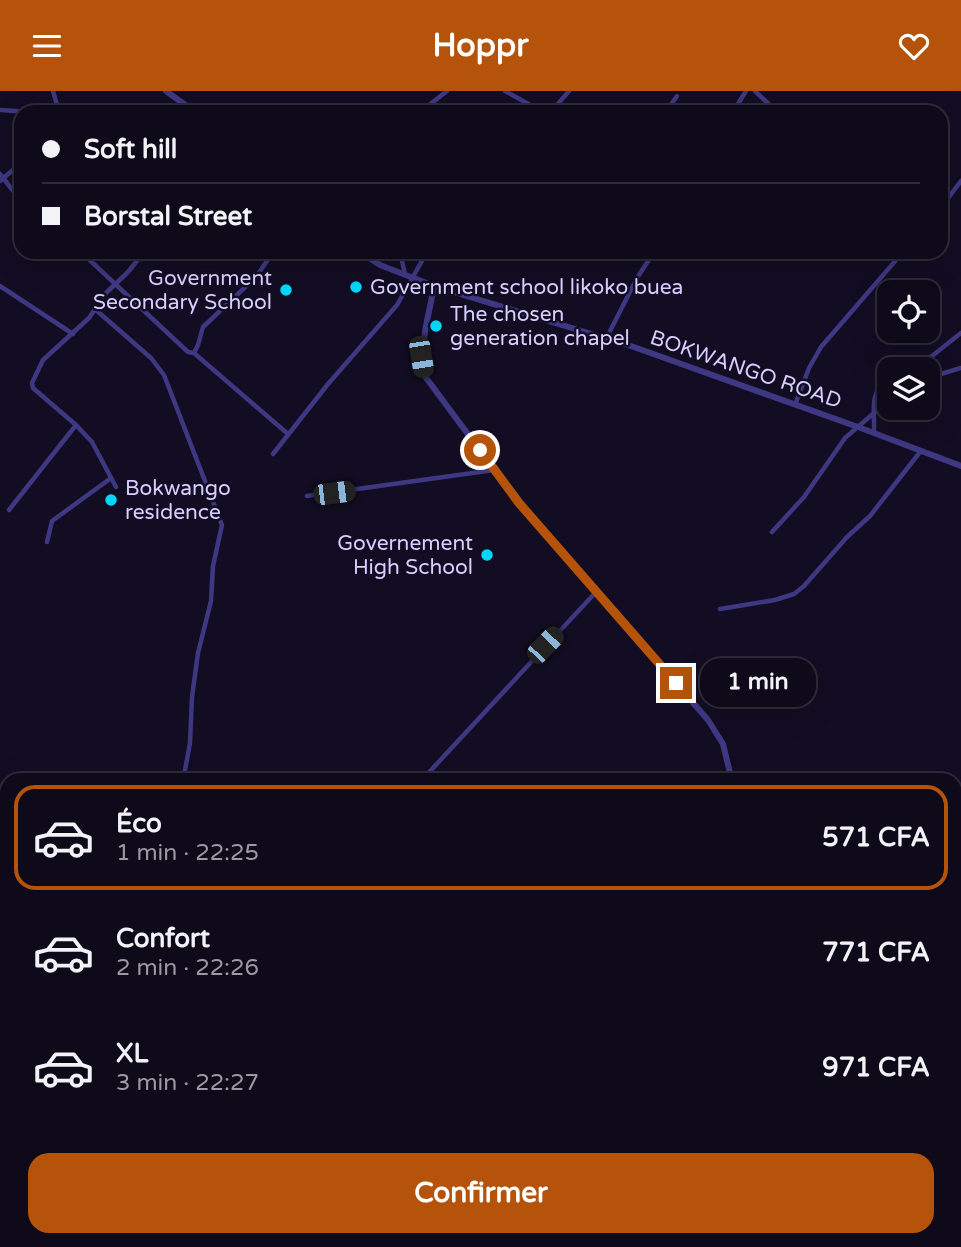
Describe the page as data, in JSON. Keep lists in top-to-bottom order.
{
  "streets": {
    "street": ["BOKWANGO ROAD"]
  },
  "places": [
    "Government school likoko buea",
    "Government Secondary School",
    "The chosen generation chapel",
    "Bokwango residence",
    "Governement High School"
  ],
  "page": {
    "header": "Hoppr",
    "banner": ["Soft hill", "Borstal Street"],
    "bubble": "1 min",
    "list": [
      {
        "name": "Éco",
        "note": "1 min · 22:25",
        "value": "571 CFA"
      },
      {
        "name": "Confort",
        "note": "2 min · 22:26",
        "value": "771 CFA"
      },
      {
        "name": "XL",
        "note": "3 min · 22:27",
        "value": "971 CFA"
      }
    ],
    "buttons": "Confirmer"
  }
}
